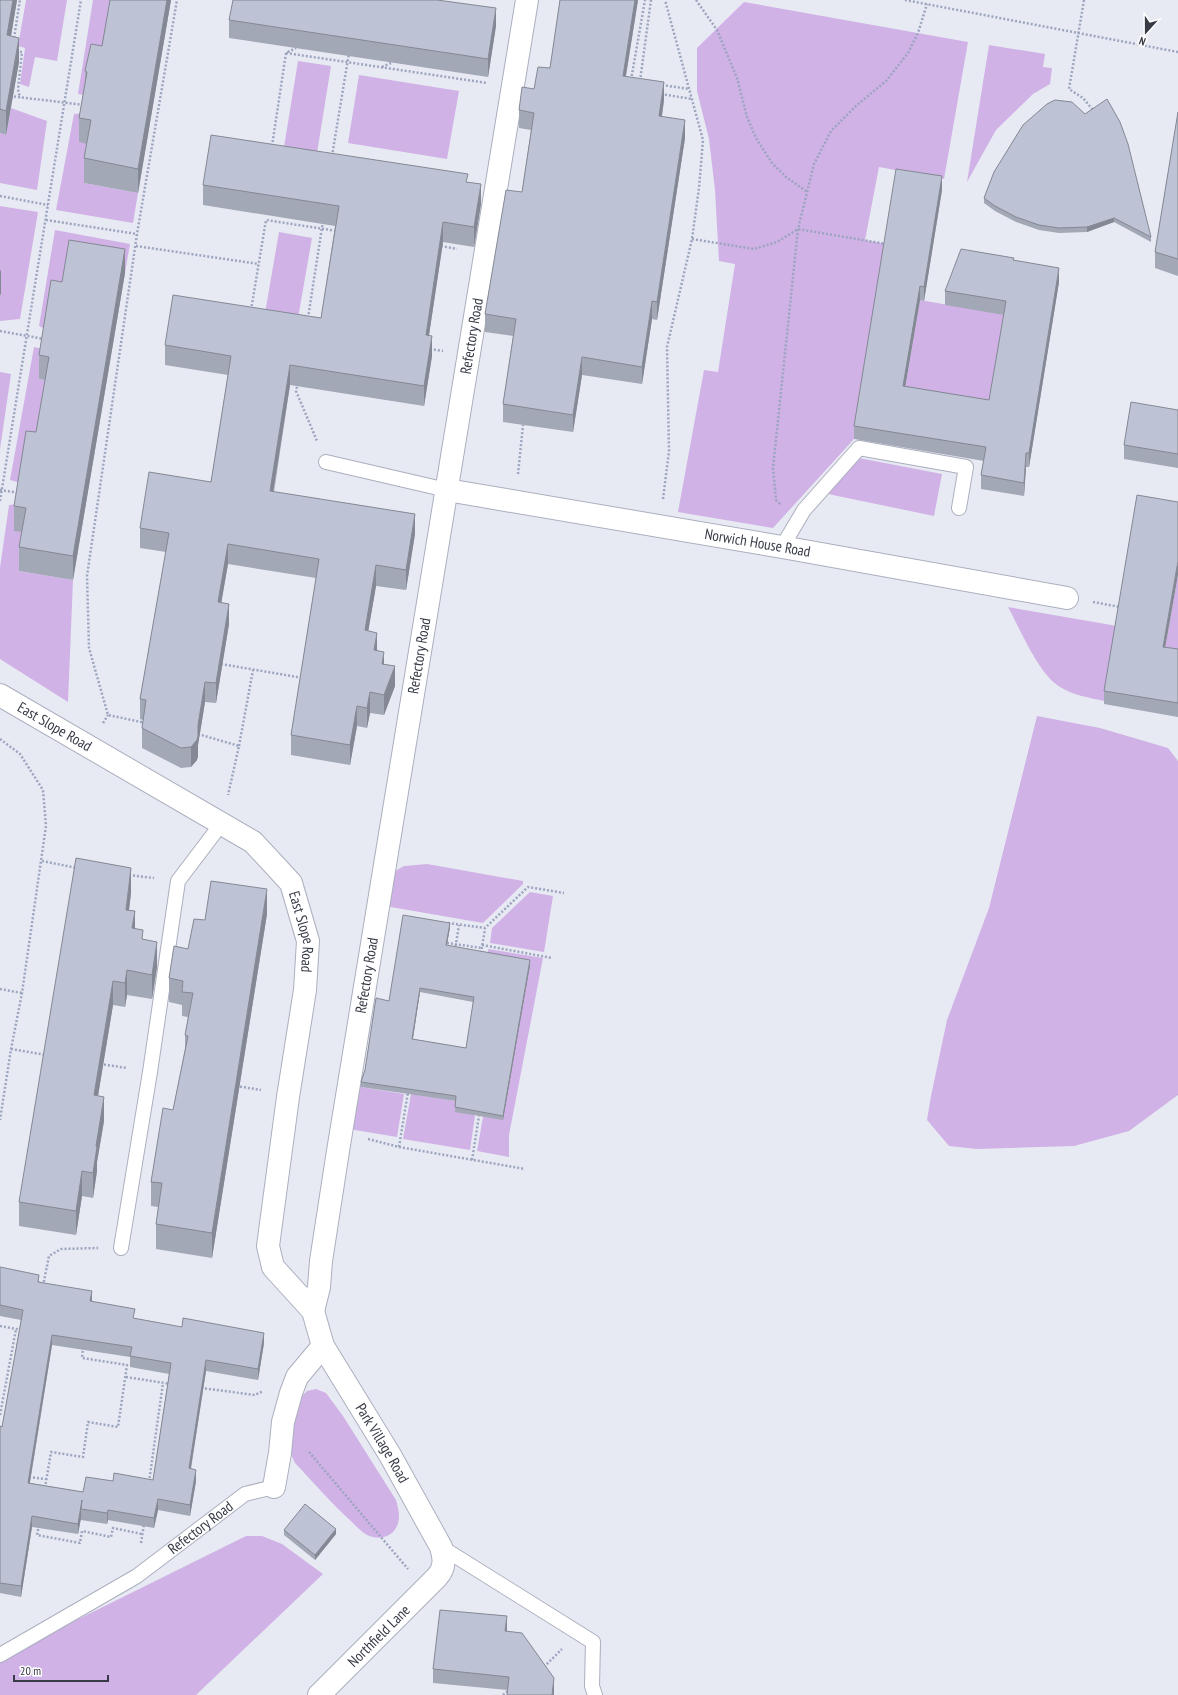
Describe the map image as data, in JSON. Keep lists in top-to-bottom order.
{
  "streets": {
    "street": [
      "Refectory Road",
      "Norwich House Road",
      "East Slope Road",
      "Park Village Road",
      "Northfield Lane"
    ]
  },
  "crossings": [
    ["Refectory Road", "Norwich House Road"],
    ["Refectory Road", "East Slope Road"],
    ["Refectory Road", "Park Village Road"],
    ["East Slope Road", "Park Village Road"],
    ["Park Village Road", "Northfield Lane"]
  ],
  "scale_bar": "20 m",
  "north": "bottom"
}
